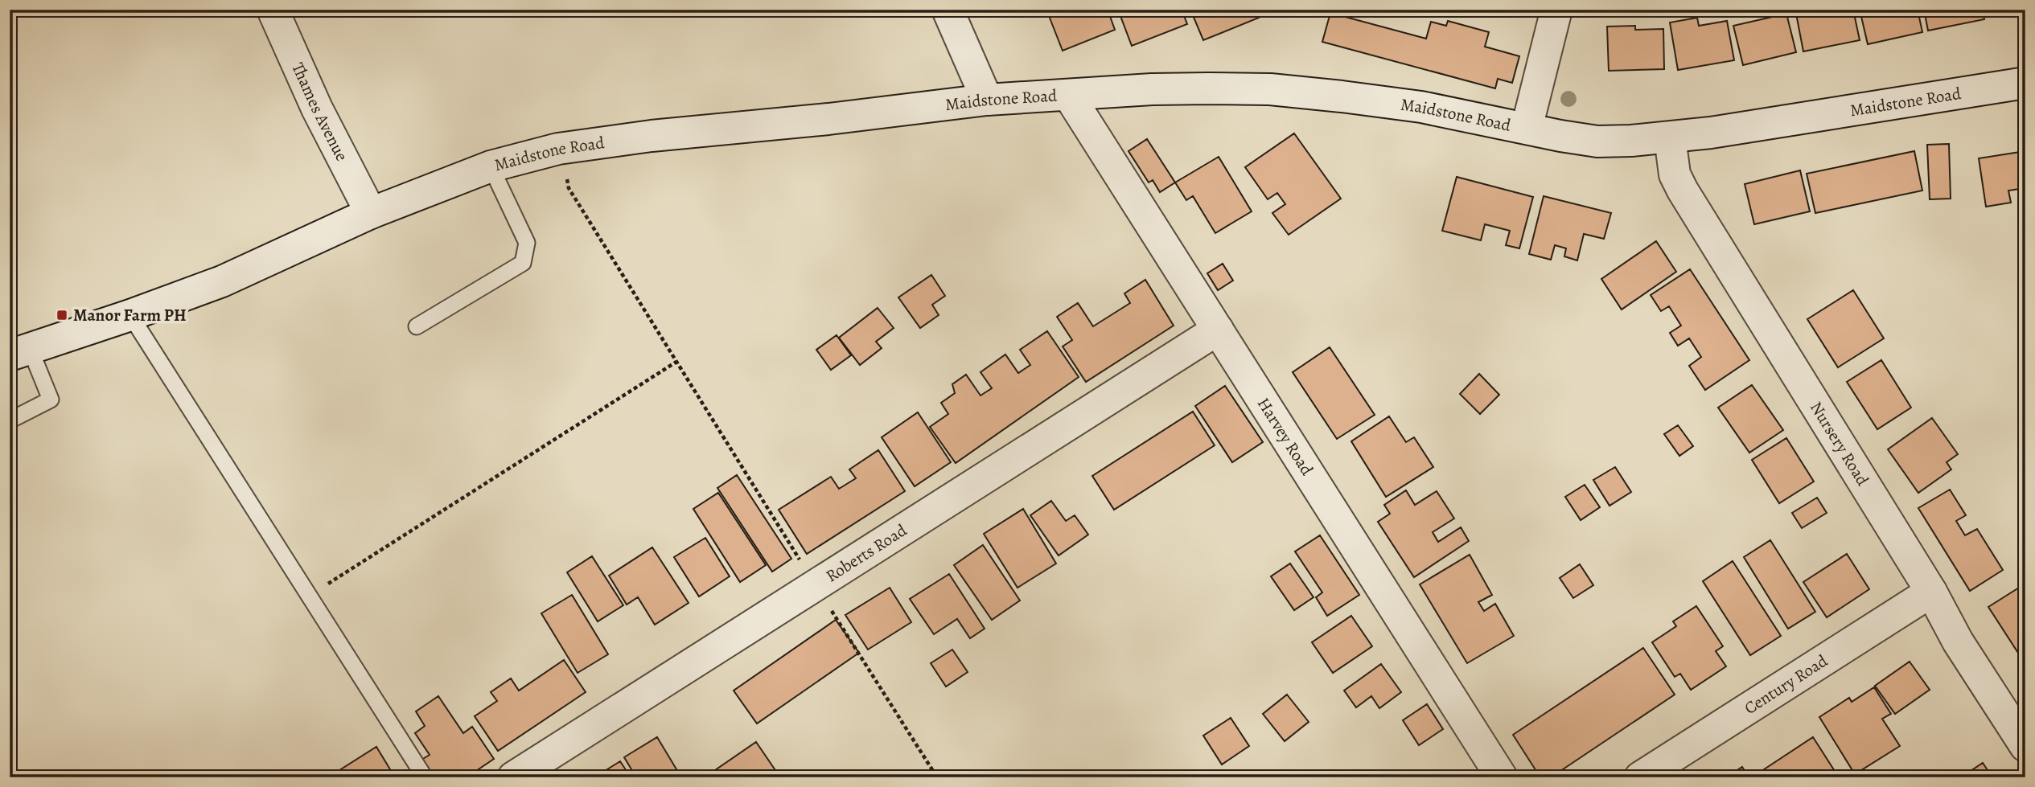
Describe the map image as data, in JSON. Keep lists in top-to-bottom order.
{
  "streets": {
    "street": [
      "Maidstone Road",
      "Thames Avenue",
      "Harvey Road",
      "Nursery Road",
      "Roberts Road",
      "Century Road"
    ]
  },
  "crossings": [
    ["Maidstone Road", "Thames Avenue"],
    ["Maidstone Road", "Harvey Road"],
    ["Maidstone Road", "Nursery Road"],
    ["Harvey Road", "Roberts Road"],
    ["Nursery Road", "Century Road"]
  ],
  "places": {
    "transit": ["Manor Farm PH"]
  }
}
